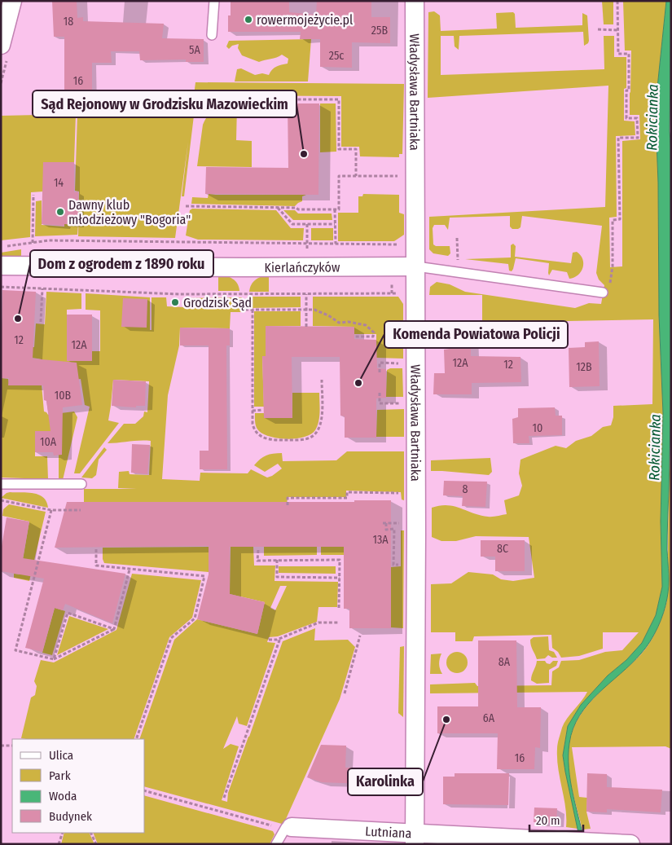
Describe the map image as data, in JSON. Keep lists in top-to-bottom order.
{
  "streets": {
    "street": ["Władysława Bartniaka", "Kierlańczyków", "Lutniana"]
  },
  "crossings": [
    ["Władysława Bartniaka", "Kierlańczyków"],
    ["Władysława Bartniaka", "Lutniana"]
  ],
  "water": ["Rokicianka"],
  "places": [
    "rowermojeżycie.pl",
    "Sąd Rejonowy w Grodzisku Mazowieckim",
    "Dawny klub młodzieżowy \"Bogoria\"",
    "Grodzisk Sąd",
    "Dom z ogrodem z 1890 roku",
    "Komenda Powiatowa Policji",
    "Karolinka"
  ],
  "house_numbers": [
    "18",
    "25B",
    "5A",
    "25c",
    "16",
    "14",
    "12",
    "12A",
    "12A",
    "12",
    "12B",
    "10B",
    "10",
    "10A",
    "8",
    "13A",
    "8C",
    "8A",
    "6A",
    "16"
  ],
  "legend": [
    "Ulica",
    "Park",
    "Woda",
    "Budynek"
  ],
  "scale_bar": "20 m"
}
